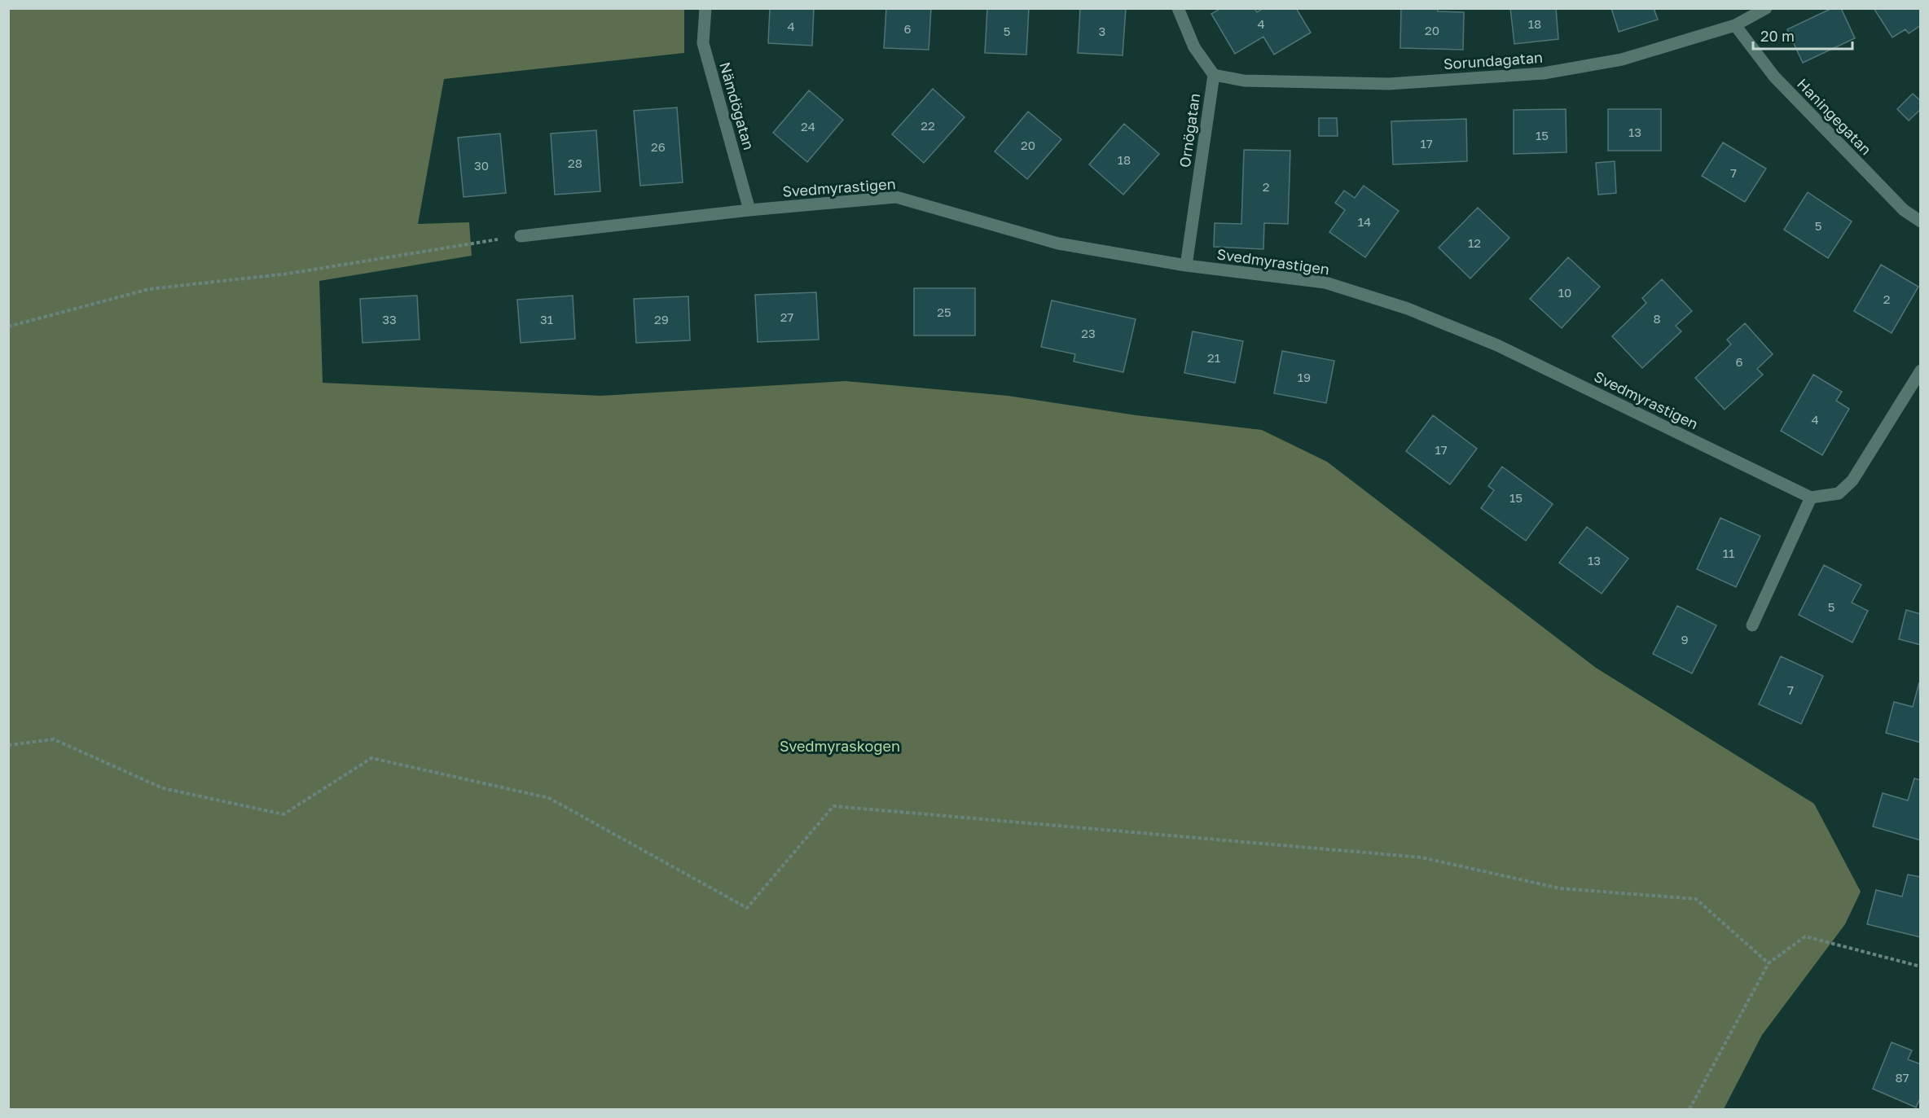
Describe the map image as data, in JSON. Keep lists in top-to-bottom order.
{
  "streets": {
    "street": [
      "Sorundagatan",
      "Nämdögatan",
      "Haningegatan",
      "Ornögatan",
      "Svedmyrastigen"
    ]
  },
  "crossings": [
    ["Sorundagatan", "Haningegatan"],
    ["Sorundagatan", "Ornögatan"],
    ["Nämdögatan", "Svedmyrastigen"],
    ["Ornögatan", "Svedmyrastigen"]
  ],
  "parks": ["Svedmyraskogen"],
  "house_numbers": [
    "4",
    "18",
    "4",
    "6",
    "20",
    "5",
    "3",
    "22",
    "24",
    "13",
    "15",
    "17",
    "20",
    "26",
    "18",
    "28",
    "30",
    "7",
    "2",
    "14",
    "5",
    "12",
    "10",
    "2",
    "25",
    "27",
    "8",
    "33",
    "31",
    "29",
    "23",
    "21",
    "6",
    "19",
    "4",
    "17",
    "15",
    "11",
    "13",
    "5",
    "9",
    "7",
    "87"
  ],
  "scale_bar": "20 m"
}
